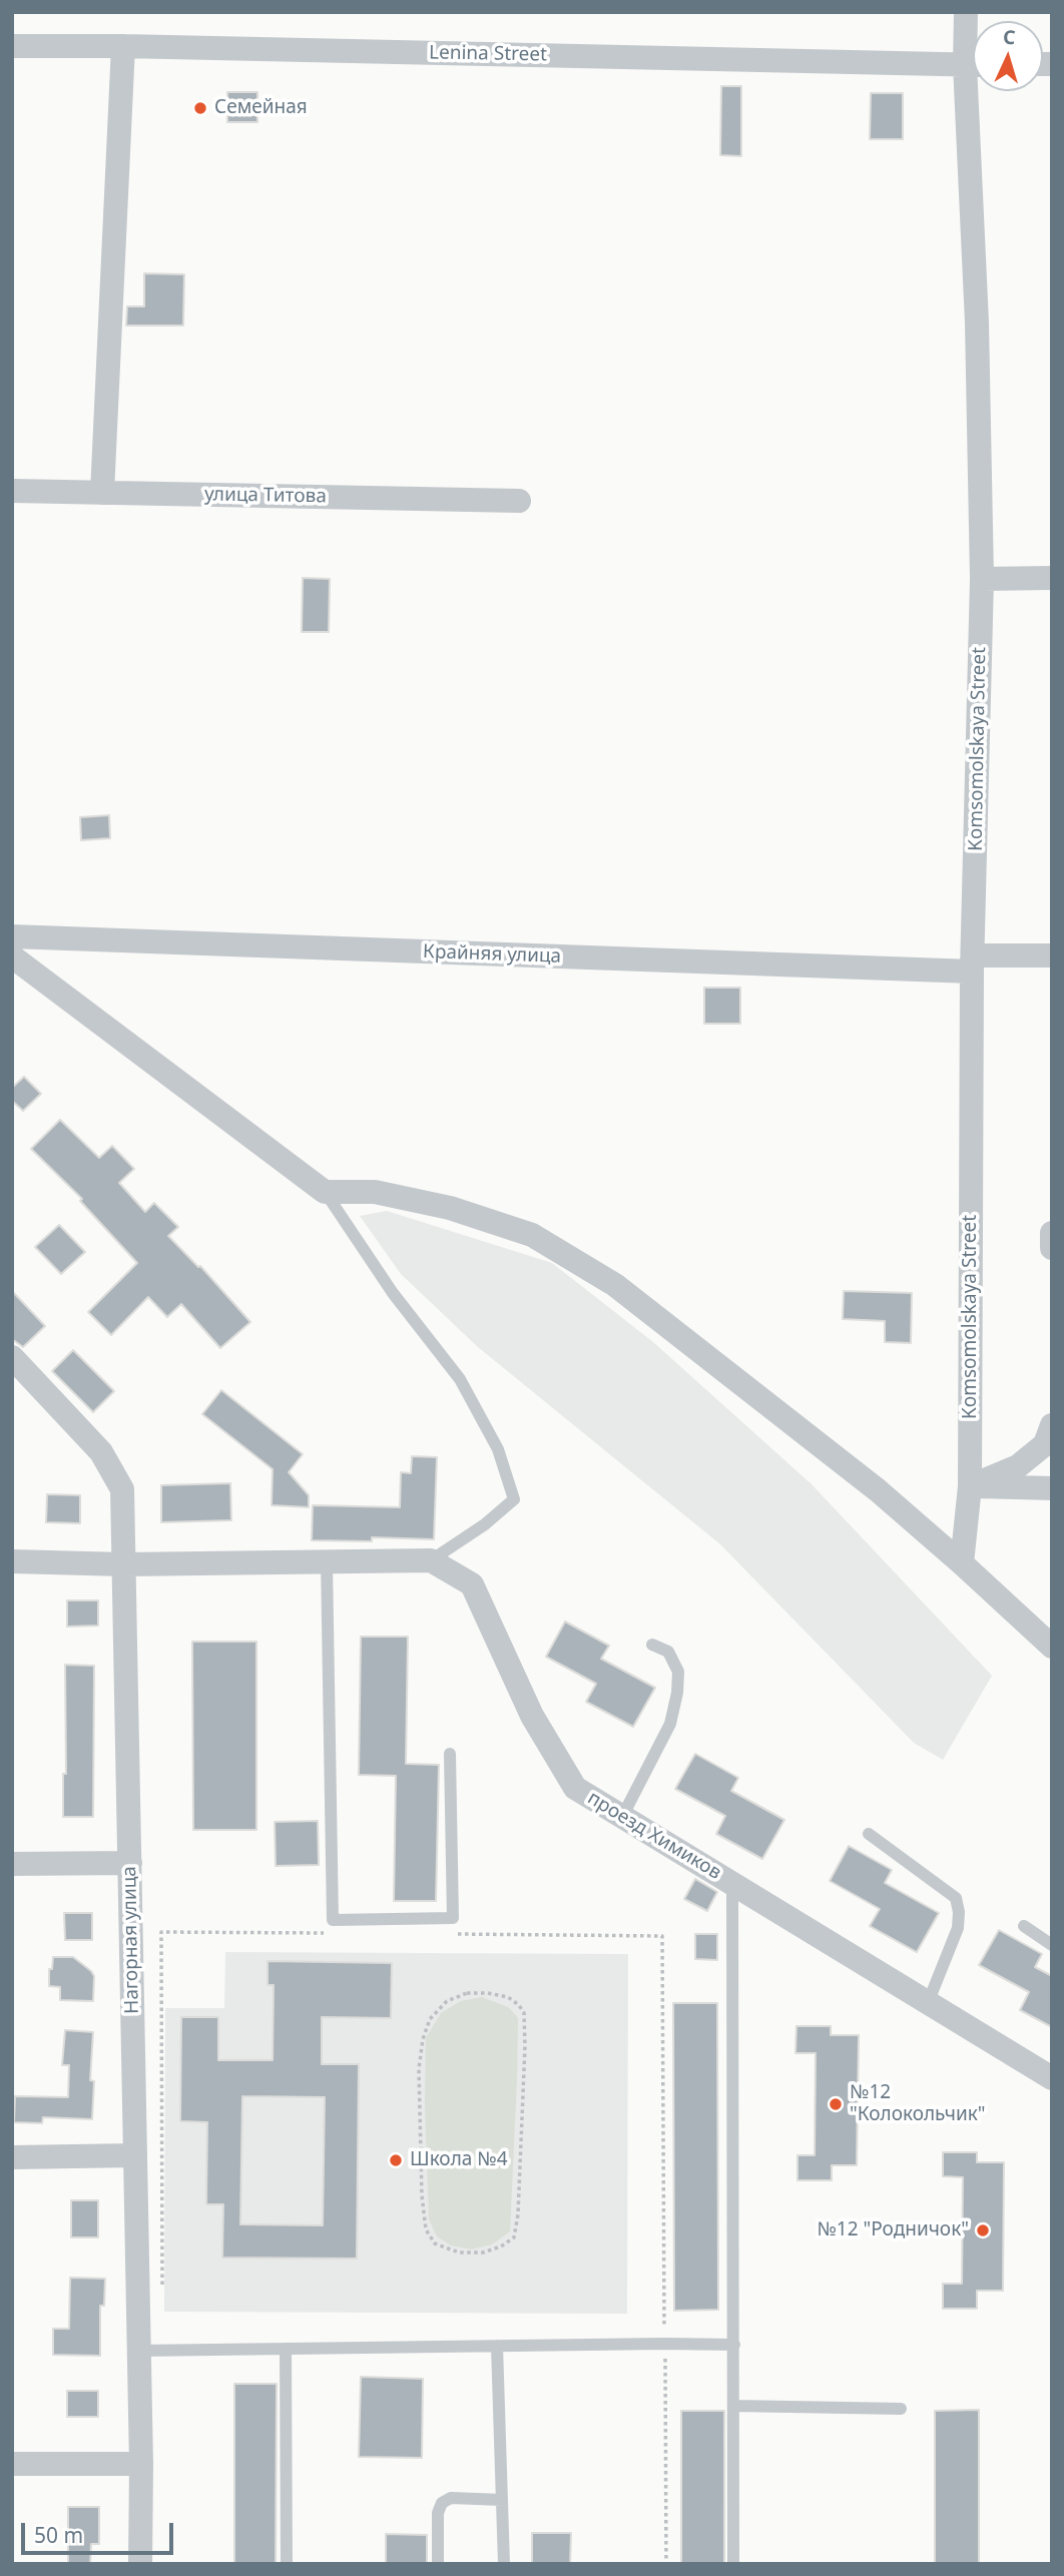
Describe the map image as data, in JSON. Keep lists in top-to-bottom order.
{
  "streets": {
    "street": [
      "Lenina Street",
      "улица Титова",
      "Komsomolskaya Street",
      "Крайняя улица",
      "проезд Химиков",
      "Нагорная улица"
    ]
  },
  "crossings": [
    ["Komsomolskaya Street", "Крайняя улица"]
  ],
  "places": [
    "Семейная",
    "№12 \"Колокольчик\"",
    "Школа №4",
    "№12 \"Родничок\""
  ],
  "scale_bar": "50 m",
  "north": "top"
}
